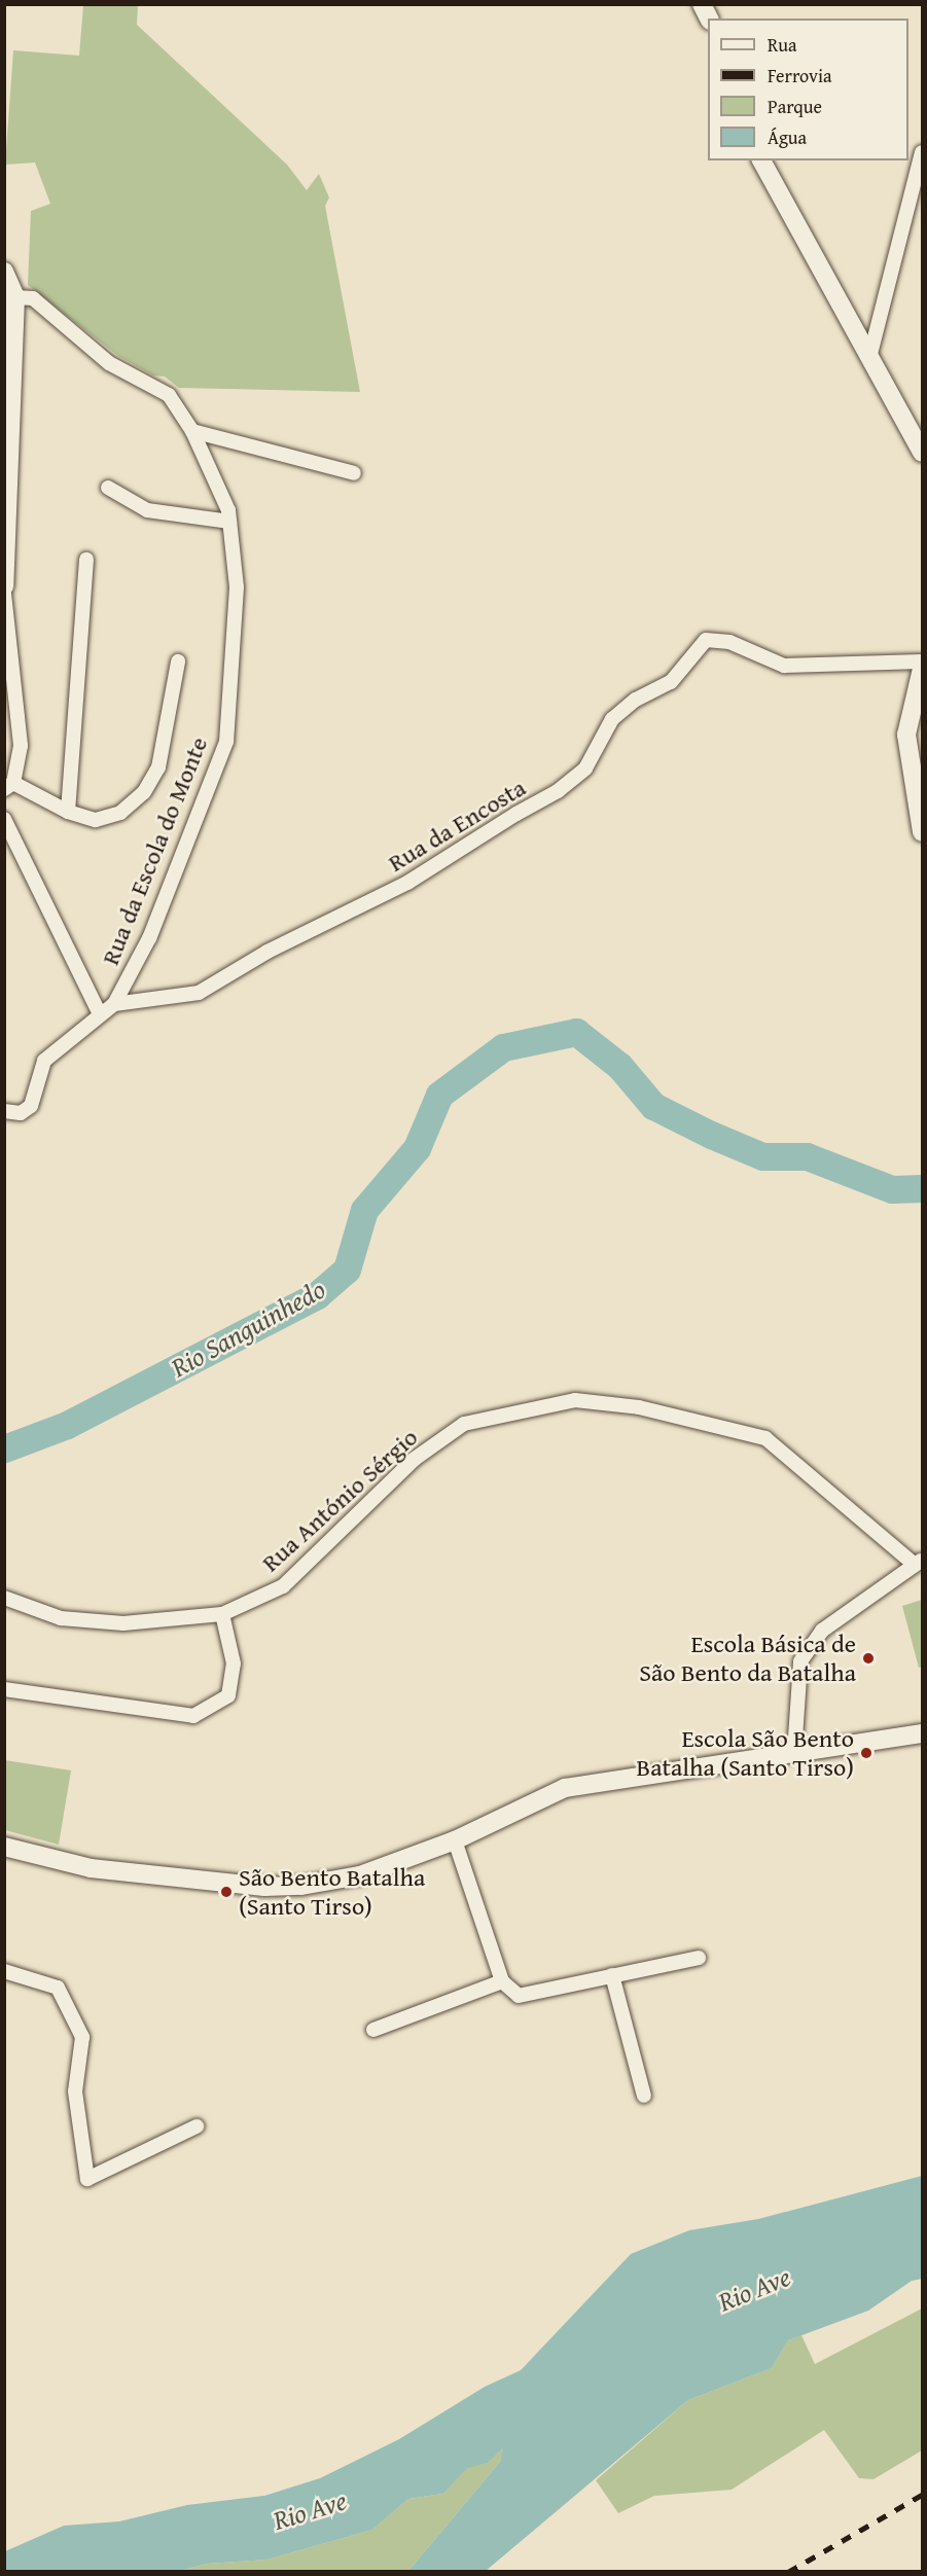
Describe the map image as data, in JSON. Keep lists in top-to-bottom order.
{
  "streets": {
    "street": ["Rua da Encosta", "Rua da Escola do Monte", "Rua António Sérgio"]
  },
  "crossings": [
    ["Rua da Encosta", "Rua da Escola do Monte"]
  ],
  "water": ["Rio Sanguinhedo", "Rio Ave"],
  "places": ["Escola Básica de São Bento da Batalha", "Escola São Bento Batalha (Santo Tirso)", "São Bento Batalha (Santo Tirso)"],
  "legend": [
    "Rua",
    "Ferrovia",
    "Parque",
    "Água"
  ]
}
